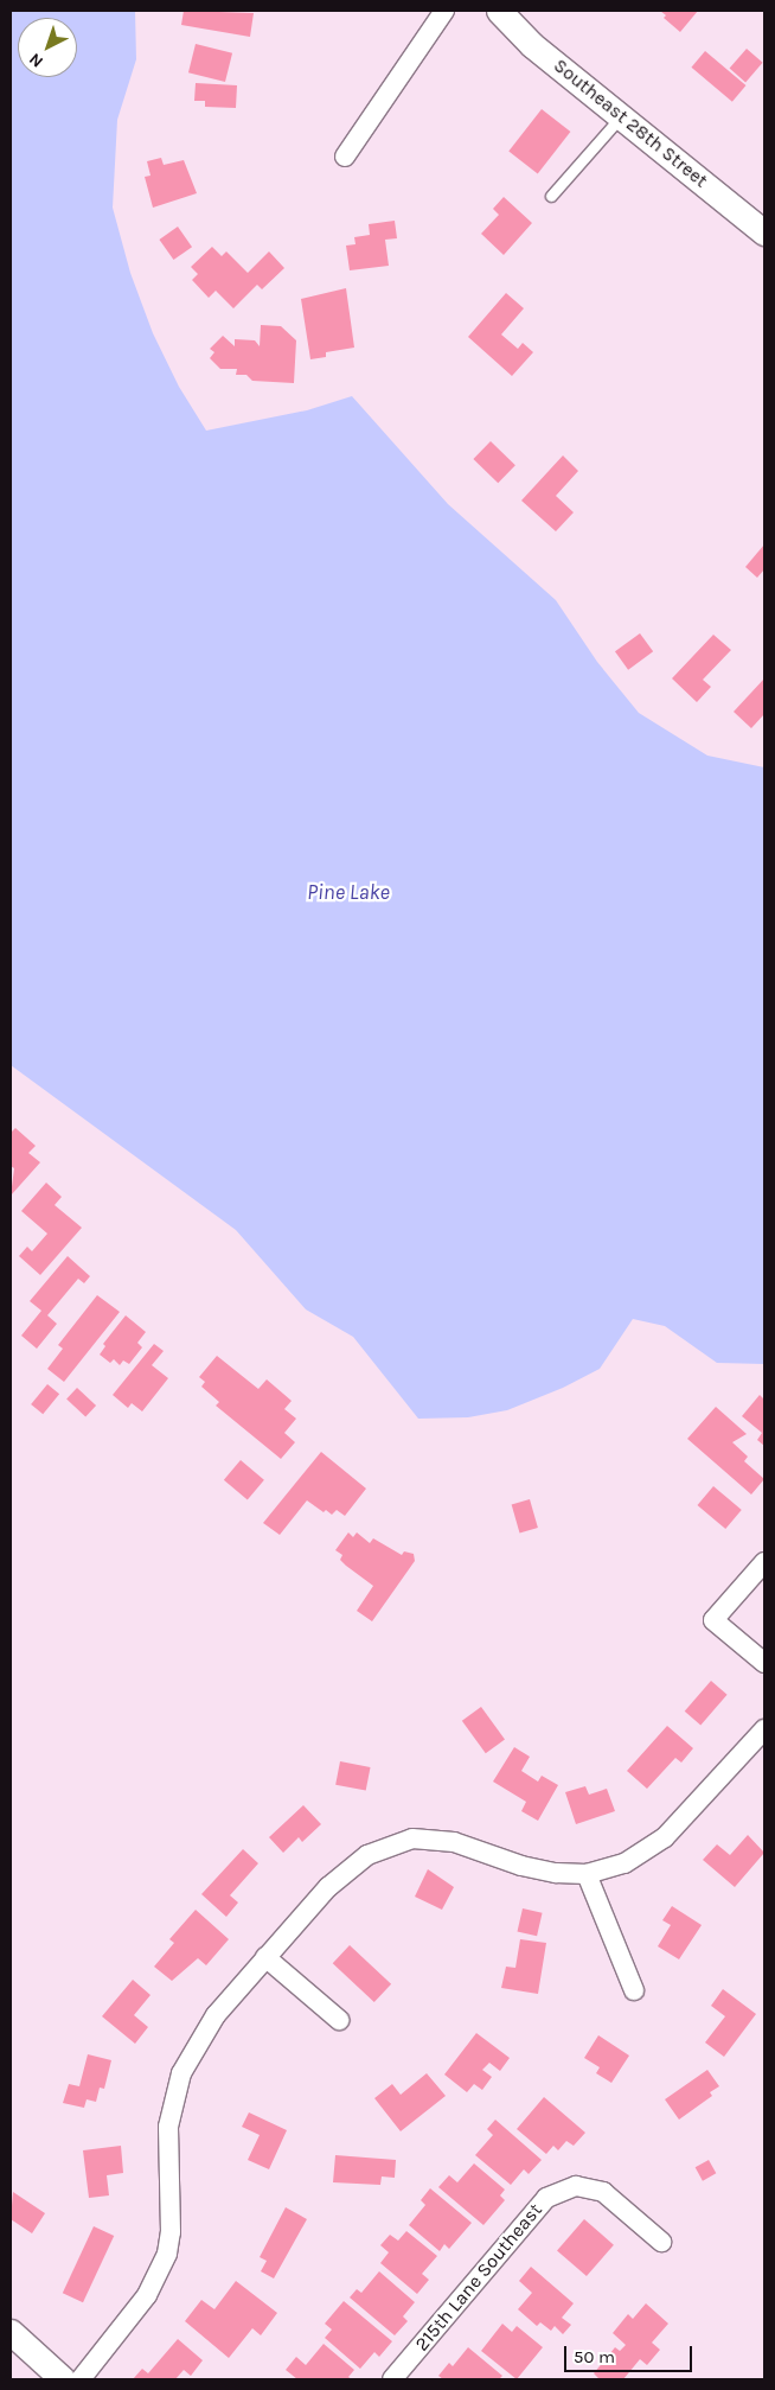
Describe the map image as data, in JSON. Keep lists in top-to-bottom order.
{
  "streets": {
    "street": ["Southeast 28th Street", "215th Lane Southeast"]
  },
  "water": ["Pine Lake"],
  "scale_bar": "50 m",
  "north": "bottom left"
}
